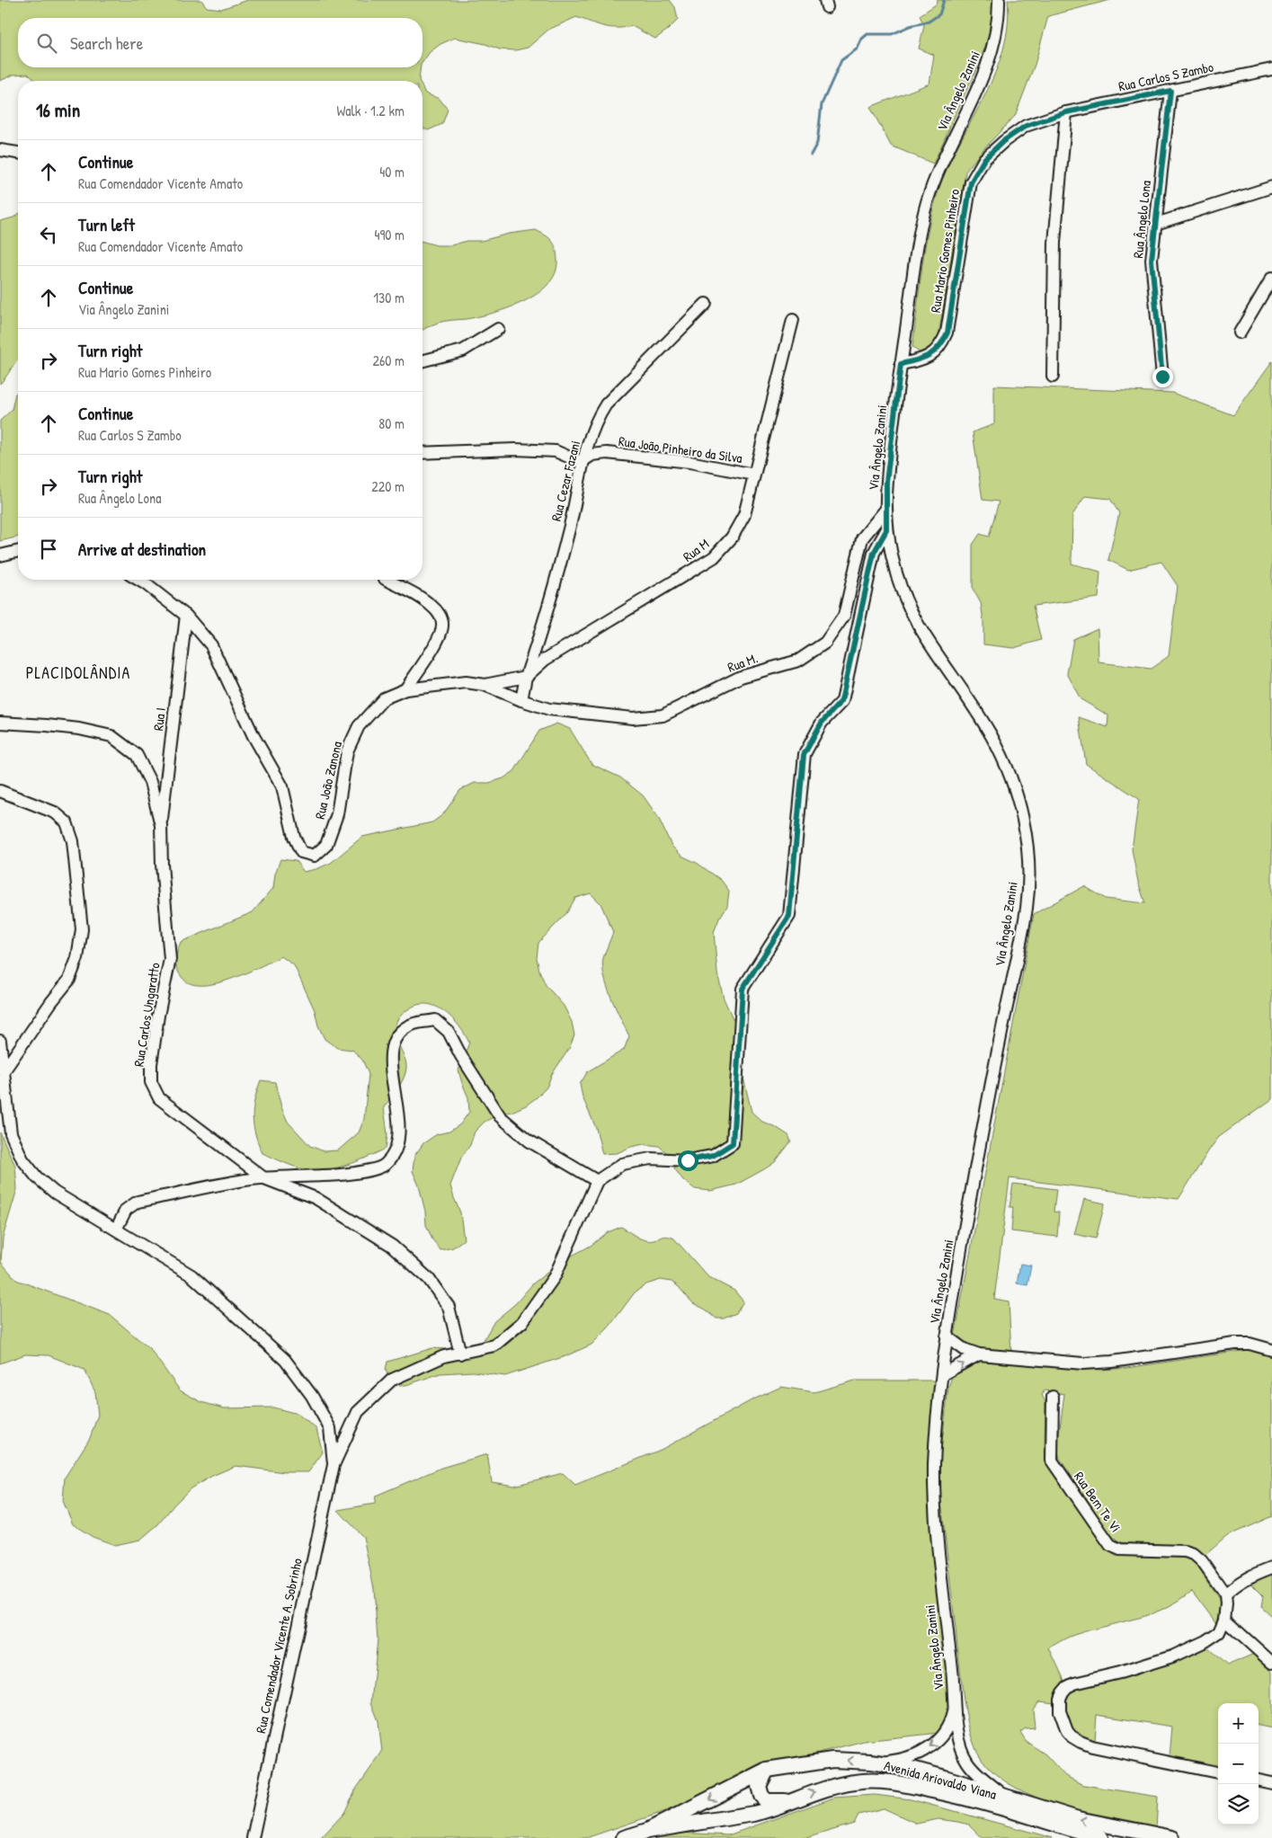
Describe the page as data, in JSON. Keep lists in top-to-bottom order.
{
  "streets": {
    "main road": ["Avenida Ariovaldo Viana"],
    "street": [
      "Rua Carlos S Zambo",
      "Via Ângelo Zanini",
      "Rua Ângelo Lona",
      "Rua Mario Gomes Pinheiro",
      "Rua João Pinheiro da Silva",
      "Rua Cezar Fazani",
      "Rua M",
      "Rua M.",
      "Rua I",
      "Rua João Zanona",
      "Rua Carlos Ungaratto",
      "Rua Bem Te Vi",
      "Rua Comendador Vicente A. Sobrinho"
    ]
  },
  "crossings": [
    ["Rua Carlos S Zambo", "Rua Ângelo Lona"],
    ["Rua Carlos S Zambo", "Rua Mario Gomes Pinheiro"],
    ["Via Ângelo Zanini", "Rua Mario Gomes Pinheiro"],
    ["Via Ângelo Zanini", "Rua M."],
    ["Via Ângelo Zanini", "Avenida Ariovaldo Viana"],
    ["Rua João Pinheiro da Silva", "Rua Cezar Fazani"],
    ["Rua João Pinheiro da Silva", "Rua M"],
    ["Rua Cezar Fazani", "Rua M"],
    ["Rua M.", "Rua João Zanona"],
    ["Rua I", "Rua João Zanona"],
    ["Rua I", "Rua Carlos Ungaratto"]
  ],
  "districts": ["PLACIDOLÂNDIA"],
  "page": {
    "search": "Search here",
    "heading": ["16 min", "Walk · 1.2 km"],
    "list": [
      ["Continue", "Rua Comendador Vicente Amato", "40 m"],
      ["Turn left", "Rua Comendador Vicente Amato", "490 m"],
      ["Continue", "Via Ângelo Zanini", "130 m"],
      ["Turn right", "Rua Mario Gomes Pinheiro", "260 m"],
      ["Continue", "Rua Carlos S Zambo", "80 m"],
      ["Turn right", "Rua Ângelo Lona", "220 m"],
      "Arrive at destination"
    ],
    "map_buttons": ["+", "−"]
  }
}
